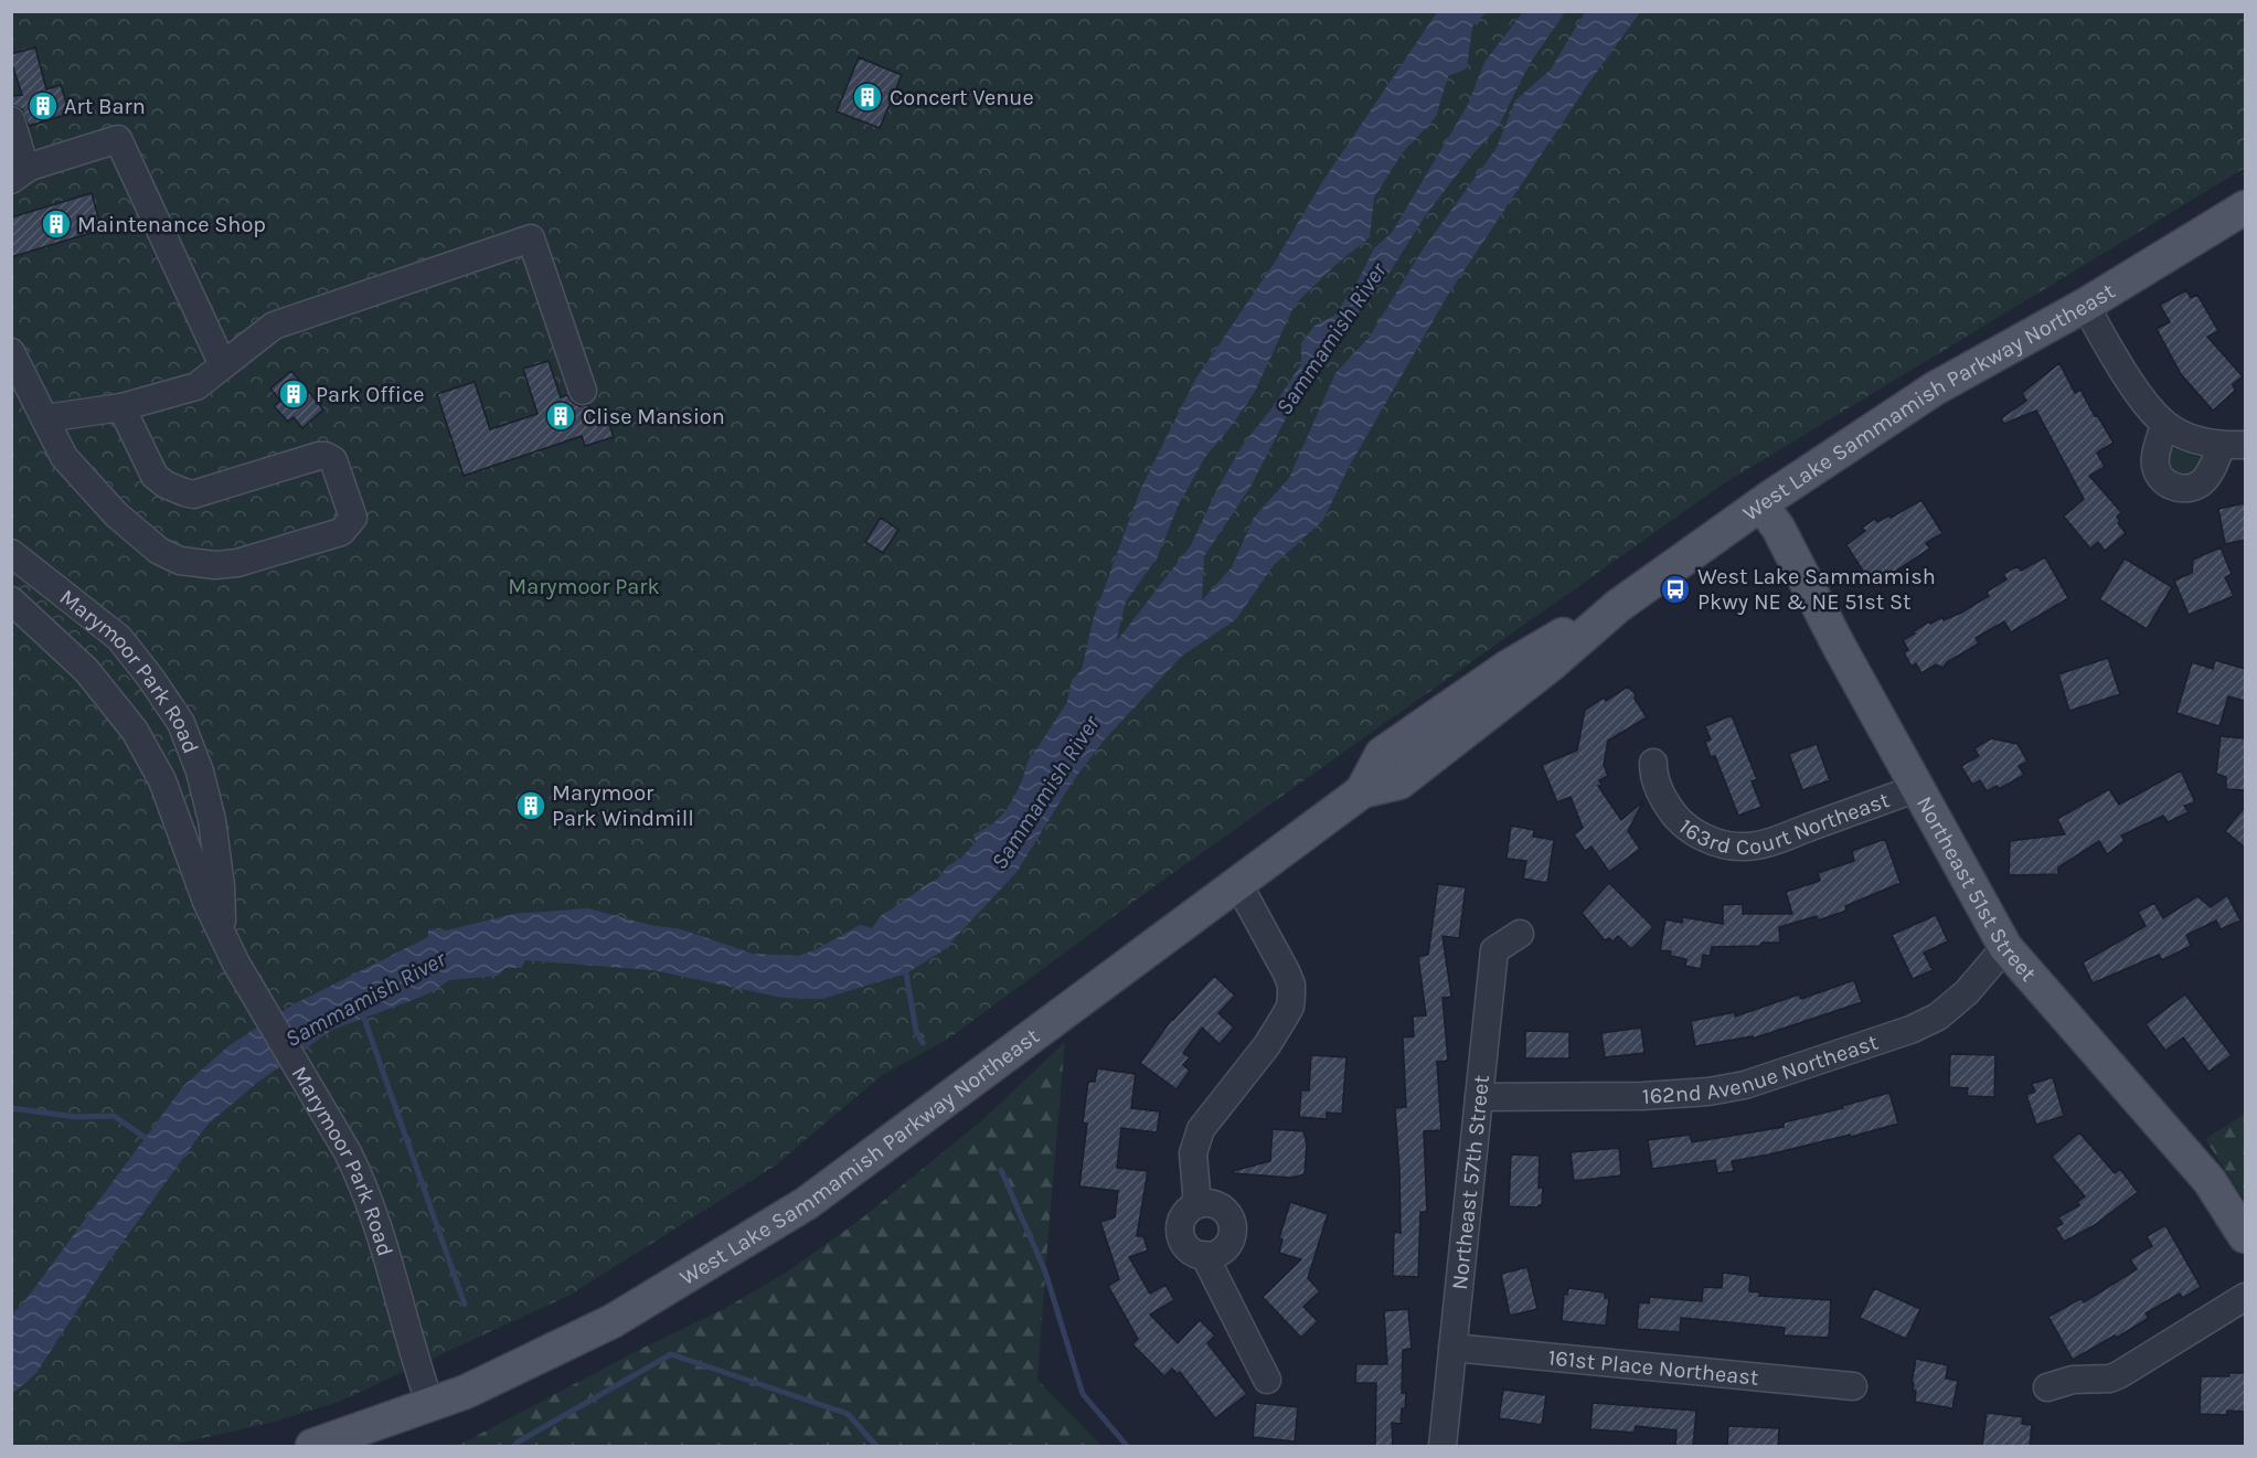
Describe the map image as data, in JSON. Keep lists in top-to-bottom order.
{
  "streets": {
    "main road": ["West Lake Sammamish Parkway Northeast", "Northeast 51st Street"],
    "street": [
      "Marymoor Park Road",
      "163rd Court Northeast",
      "162nd Avenue Northeast",
      "Northeast 57th Street",
      "161st Place Northeast"
    ]
  },
  "crossings": [
    ["West Lake Sammamish Parkway Northeast", "Marymoor Park Road"],
    ["West Lake Sammamish Parkway Northeast", "Northeast 51st Street"],
    ["163rd Court Northeast", "Northeast 51st Street"],
    ["Northeast 51st Street", "162nd Avenue Northeast"],
    ["162nd Avenue Northeast", "Northeast 57th Street"],
    ["Northeast 57th Street", "161st Place Northeast"]
  ],
  "water": ["Sammamish River"],
  "parks": ["Marymoor Park"],
  "places": {
    "building": [
      "Concert Venue",
      "Art Barn",
      "Maintenance Shop",
      "Park Office",
      "Clise Mansion",
      "Marymoor Park Windmill"
    ],
    "bus stop": ["West Lake Sammamish Pkwy NE & NE 51st St"]
  }
}
